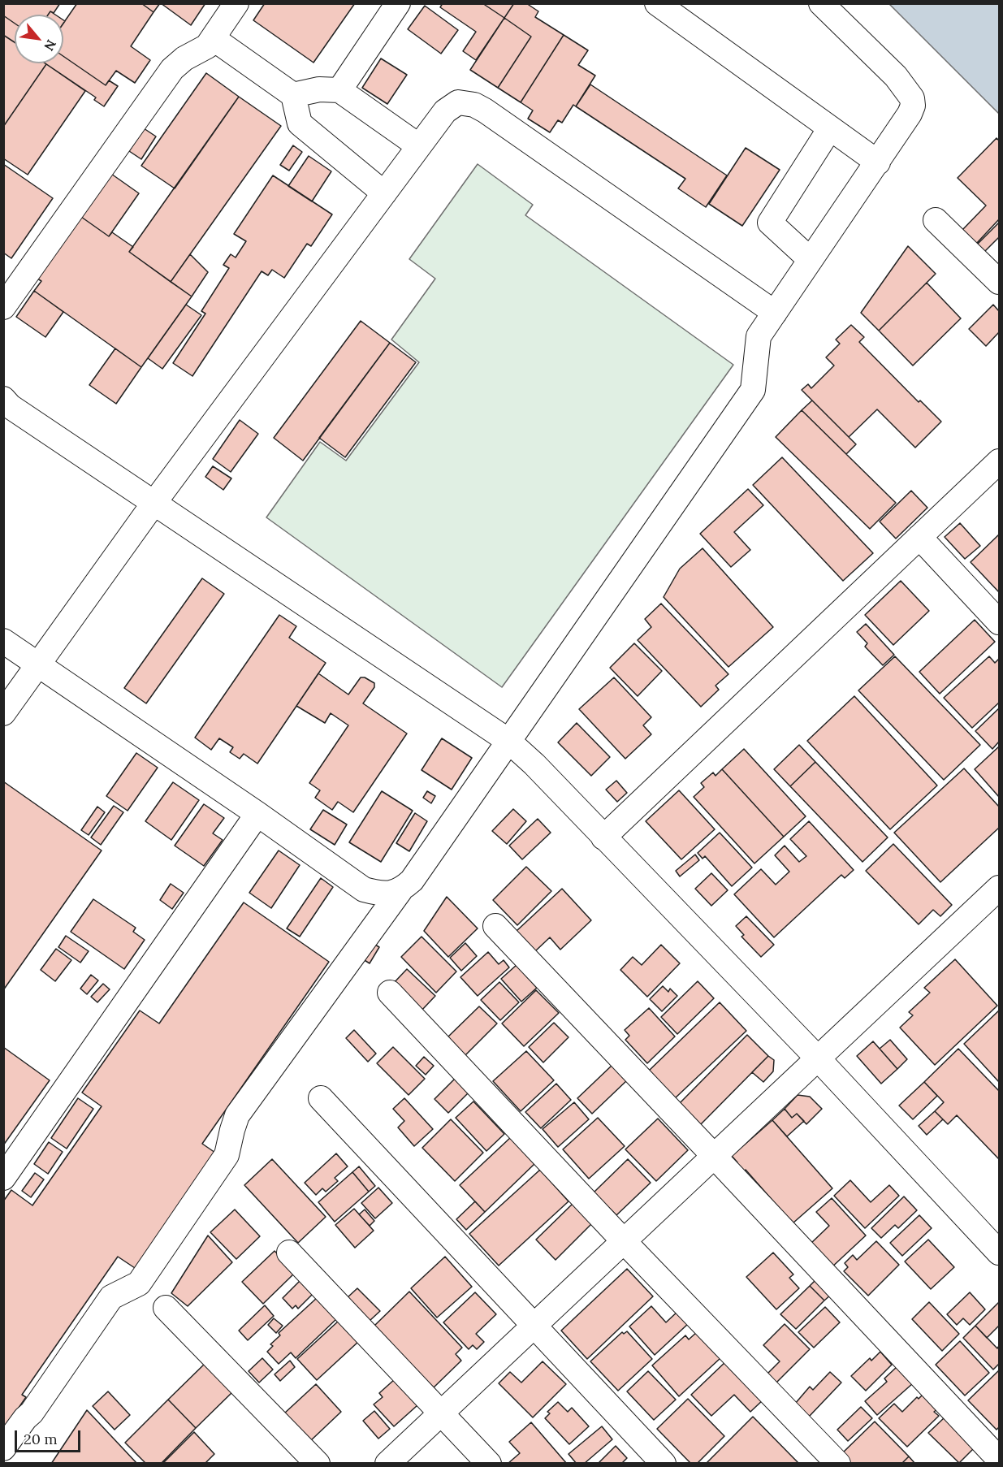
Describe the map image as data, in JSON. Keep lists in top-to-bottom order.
{
  "scale_bar": "20 m",
  "north": "bottom right"
}
